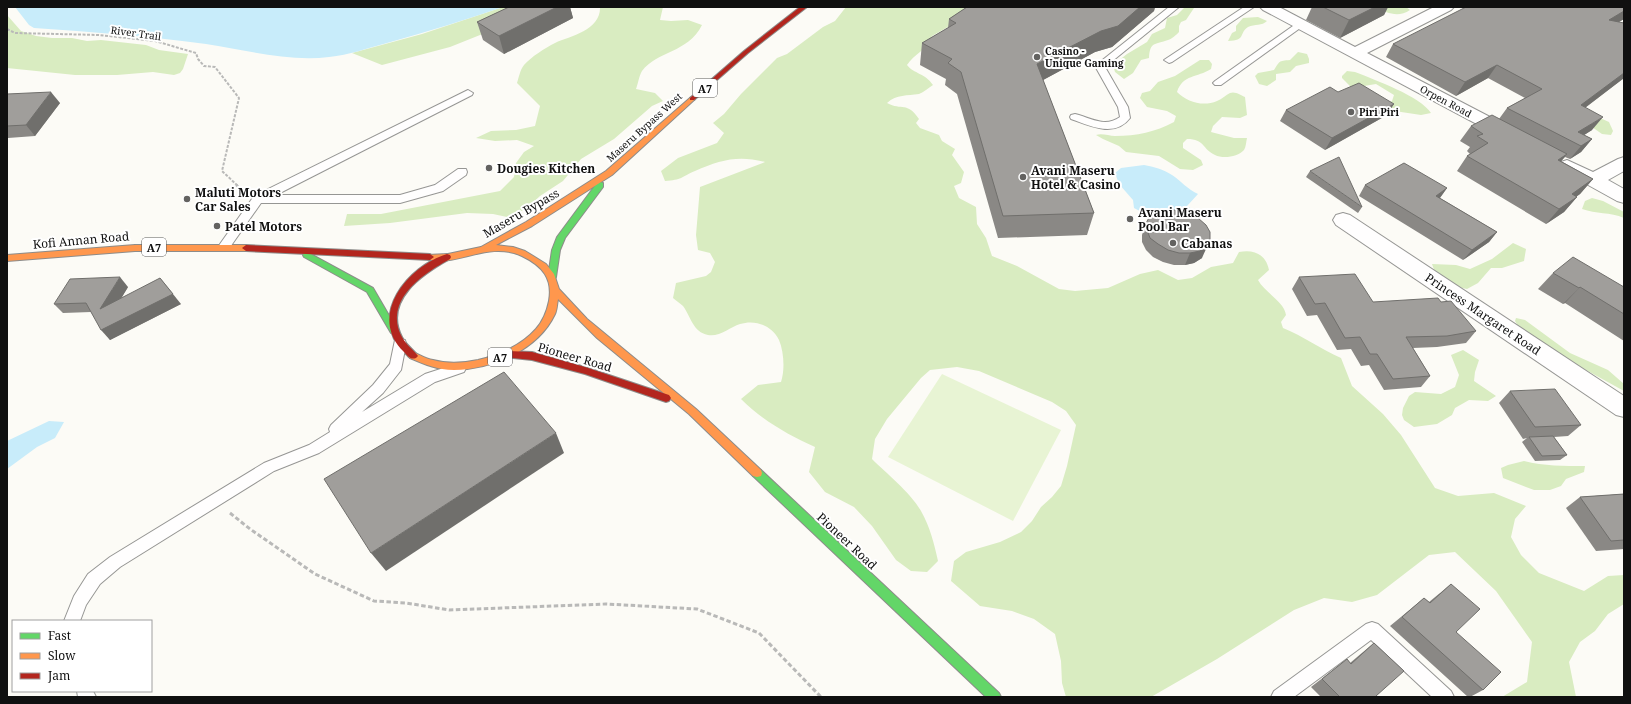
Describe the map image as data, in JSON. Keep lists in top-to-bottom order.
{
  "streets": {
    "main road": [
      "A7",
      "Maseru Bypass West",
      "Maseru Bypass",
      "Kofi Annan Road",
      "Pioneer Road"
    ],
    "street": ["Orpen Road", "Princess Margaret Road"],
    "path": ["River Trail"]
  },
  "crossings": [
    ["A7", "Maseru Bypass West"],
    ["A7", "Maseru Bypass"],
    ["A7", "Kofi Annan Road"],
    ["A7", "Pioneer Road"],
    ["Maseru Bypass West", "Maseru Bypass"],
    ["Maseru Bypass", "Kofi Annan Road"],
    ["Maseru Bypass", "Pioneer Road"],
    ["Kofi Annan Road", "Pioneer Road"]
  ],
  "places": [
    "Casino - Unique Gaming",
    "Piri Piri",
    "Dougies Kitchen",
    "Avani Maseru Hotel & Casino",
    "Maluti Motors Car Sales",
    "Avani Maseru Pool Bar",
    "Patel Motors",
    "Cabanas"
  ],
  "legend": ["Fast", "Slow", "Jam"]
}
